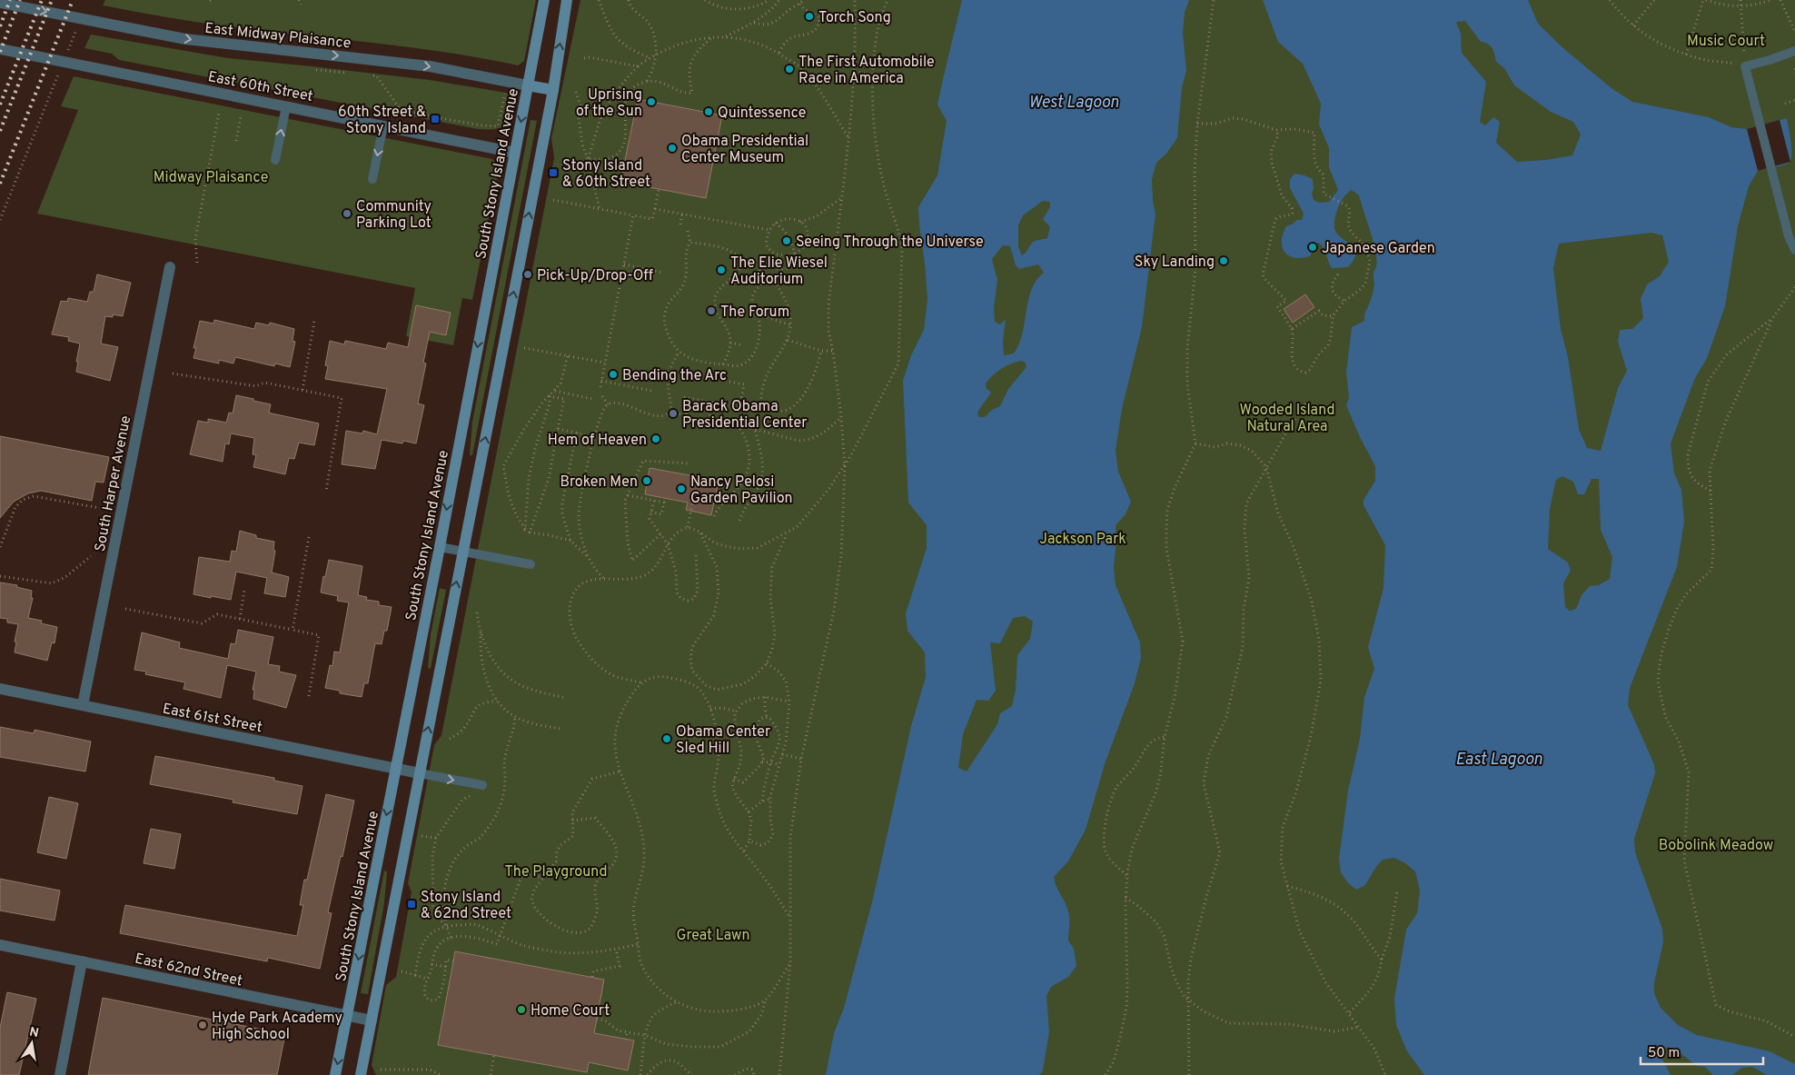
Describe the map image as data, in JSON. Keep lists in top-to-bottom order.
{
  "streets": {
    "main road": ["East Midway Plaisance", "South Stony Island Avenue"],
    "street": [
      "East 60th Street",
      "South Harper Avenue",
      "East 61st Street",
      "East 62nd Street"
    ]
  },
  "crossings": [
    ["East Midway Plaisance", "South Stony Island Avenue"],
    ["East 60th Street", "South Stony Island Avenue"],
    ["South Stony Island Avenue", "East 61st Street"],
    ["South Stony Island Avenue", "East 62nd Street"],
    ["South Harper Avenue", "East 61st Street"]
  ],
  "one_way": ["East Midway Plaisance"],
  "water": ["West Lagoon", "East Lagoon"],
  "parks": [
    "Music Court",
    "Midway Plaisance",
    "Wooded Island Natural Area",
    "Jackson Park",
    "Bobolink Meadow",
    "The Playground",
    "Great Lawn"
  ],
  "places": {
    "other": [
      "Torch Song",
      "The First Automobile Race in America",
      "Uprising of the Sun",
      "Quintessence",
      "Obama Presidential Center Museum",
      "Community Parking Lot",
      "Seeing Through the Universe",
      "Japanese Garden",
      "Sky Landing",
      "The Elie Wiesel Auditorium",
      "Pick-Up/Drop-Off",
      "The Forum",
      "Bending the Arc",
      "Barack Obama Presidential Center",
      "Hem of Heaven",
      "Broken Men",
      "Nancy Pelosi Garden Pavilion",
      "Obama Center Sled Hill",
      "Home Court",
      "Hyde Park Academy High School"
    ],
    "transit": ["60th Street & Stony Island", "Stony Island & 60th Street", "Stony Island & 62nd Street"]
  },
  "scale_bar": "50 m",
  "north": "top"
}
